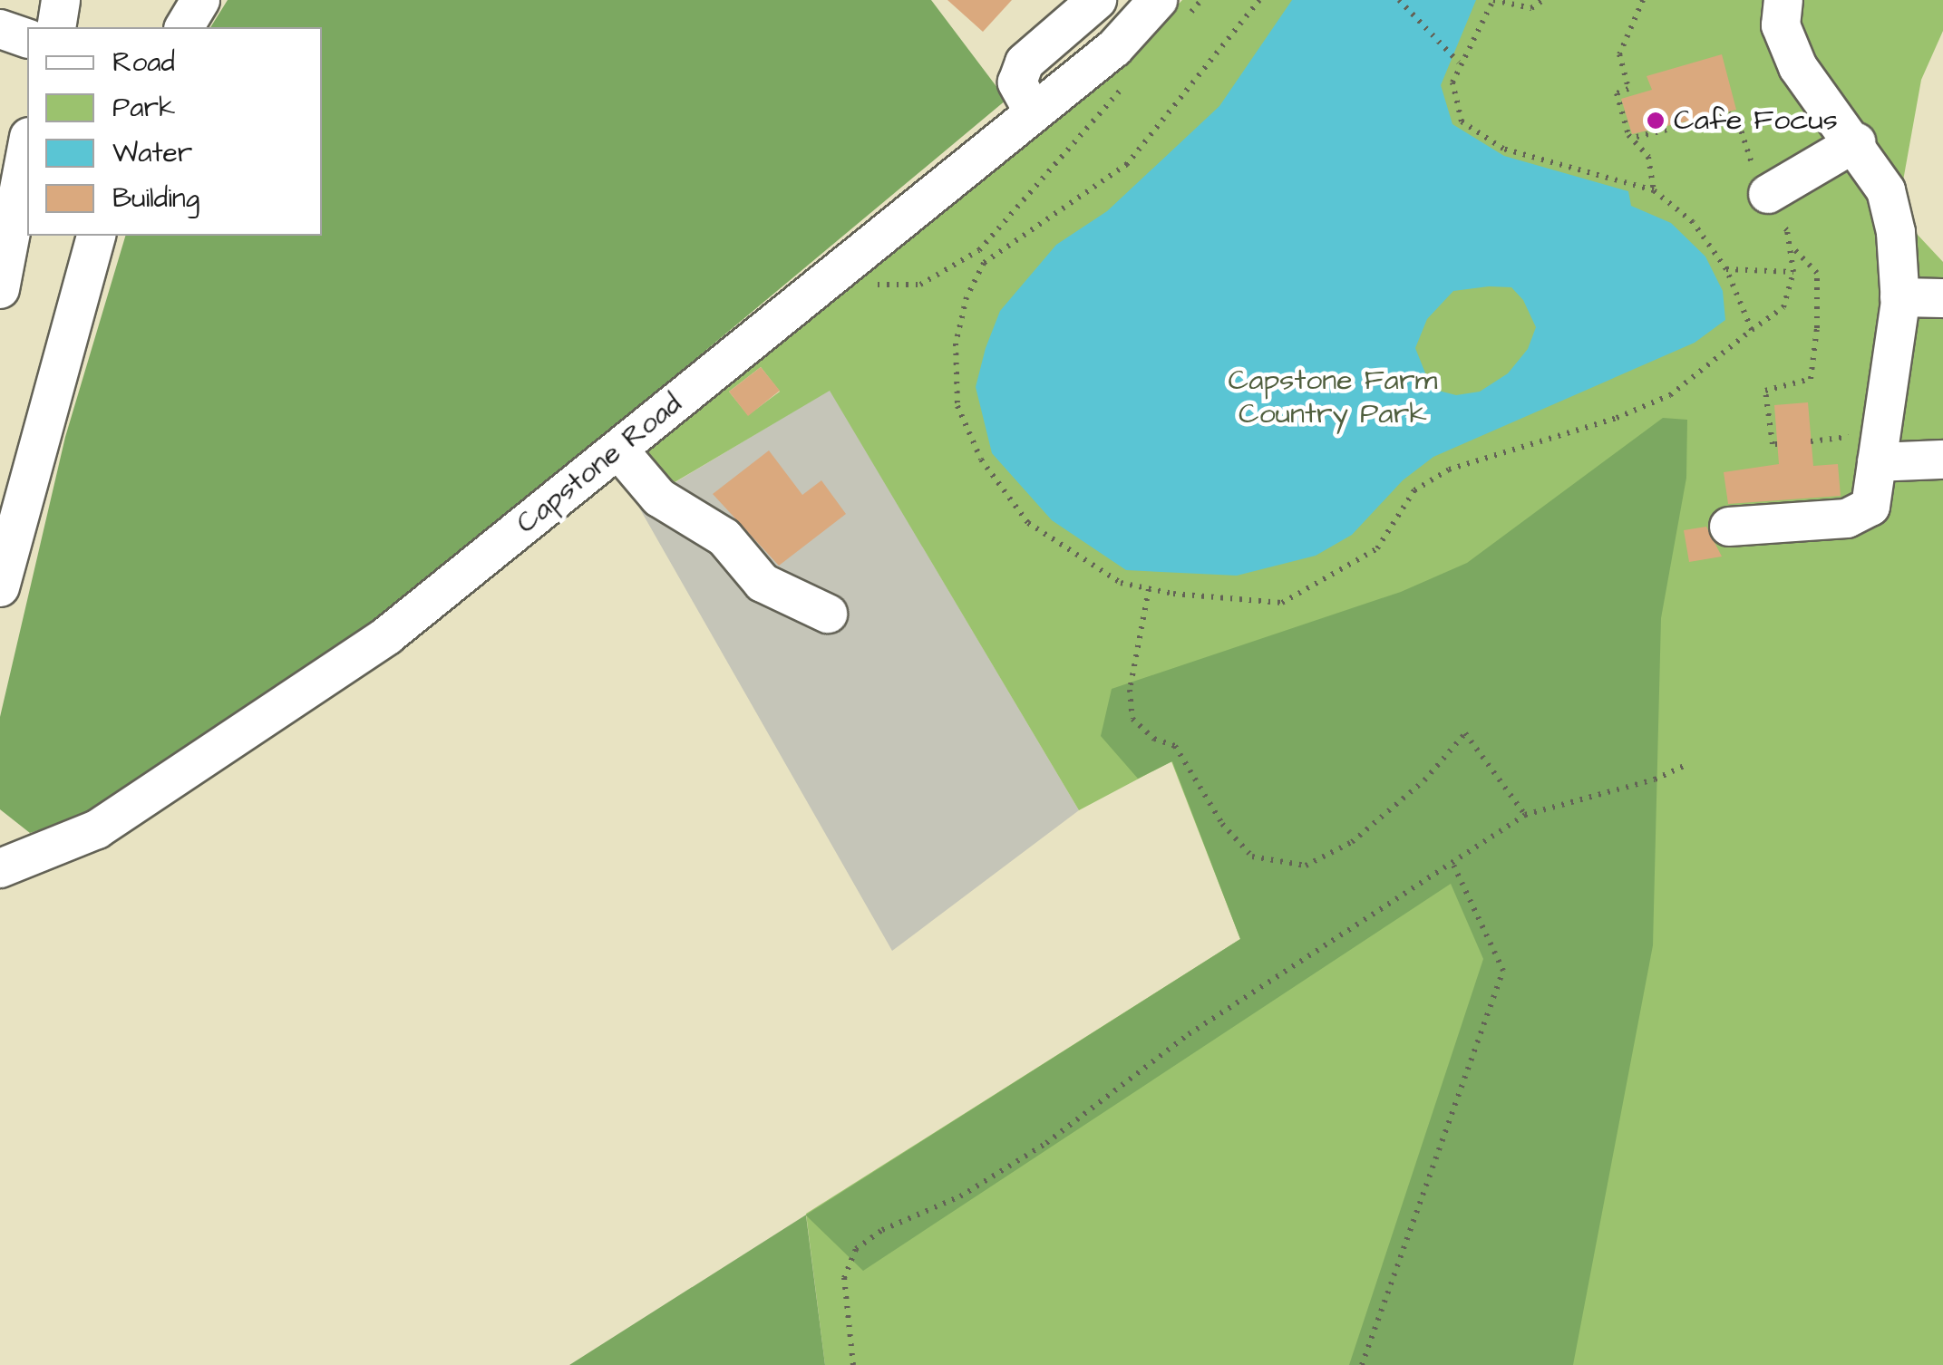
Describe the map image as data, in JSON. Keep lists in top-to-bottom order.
{
  "streets": {
    "street": ["Capstone Road"]
  },
  "parks": ["Capstone Farm Country Park"],
  "places": ["Cafe Focus"],
  "legend": [
    "Road",
    "Park",
    "Water",
    "Building"
  ]
}
